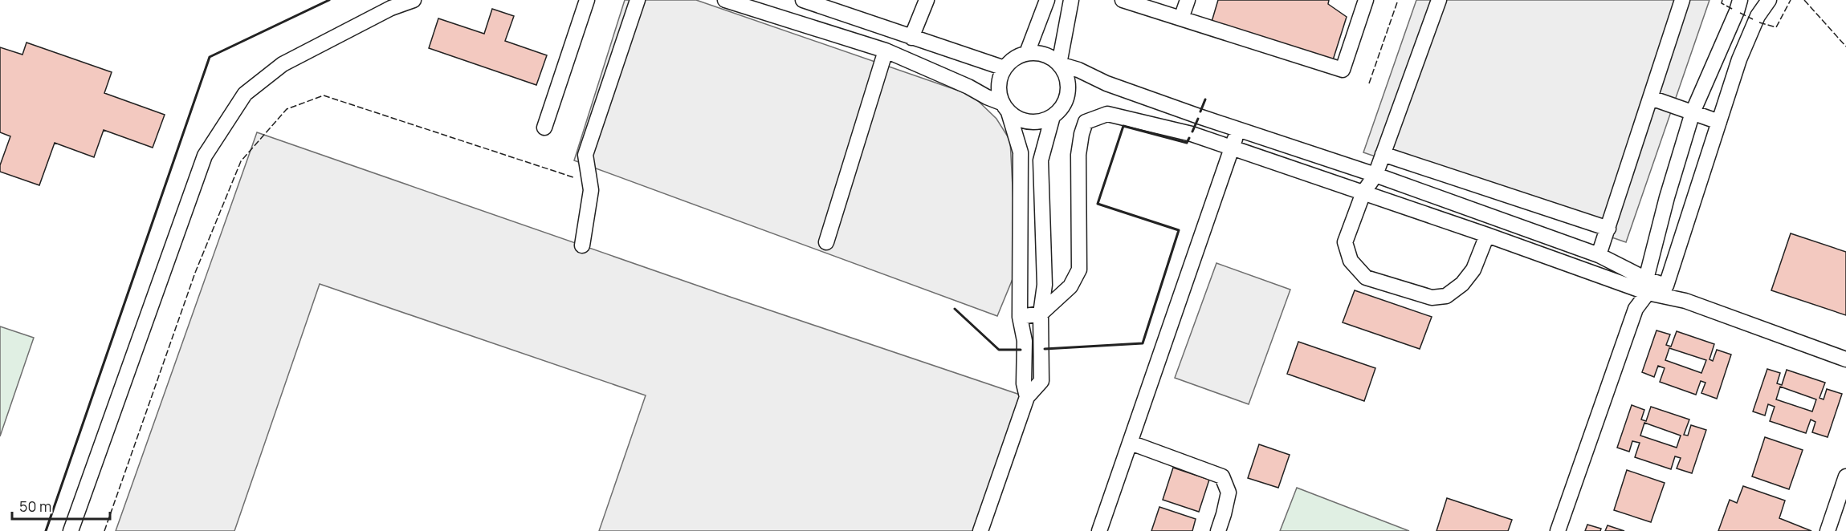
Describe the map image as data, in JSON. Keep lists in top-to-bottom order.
{
  "scale_bar": "50 m"
}
